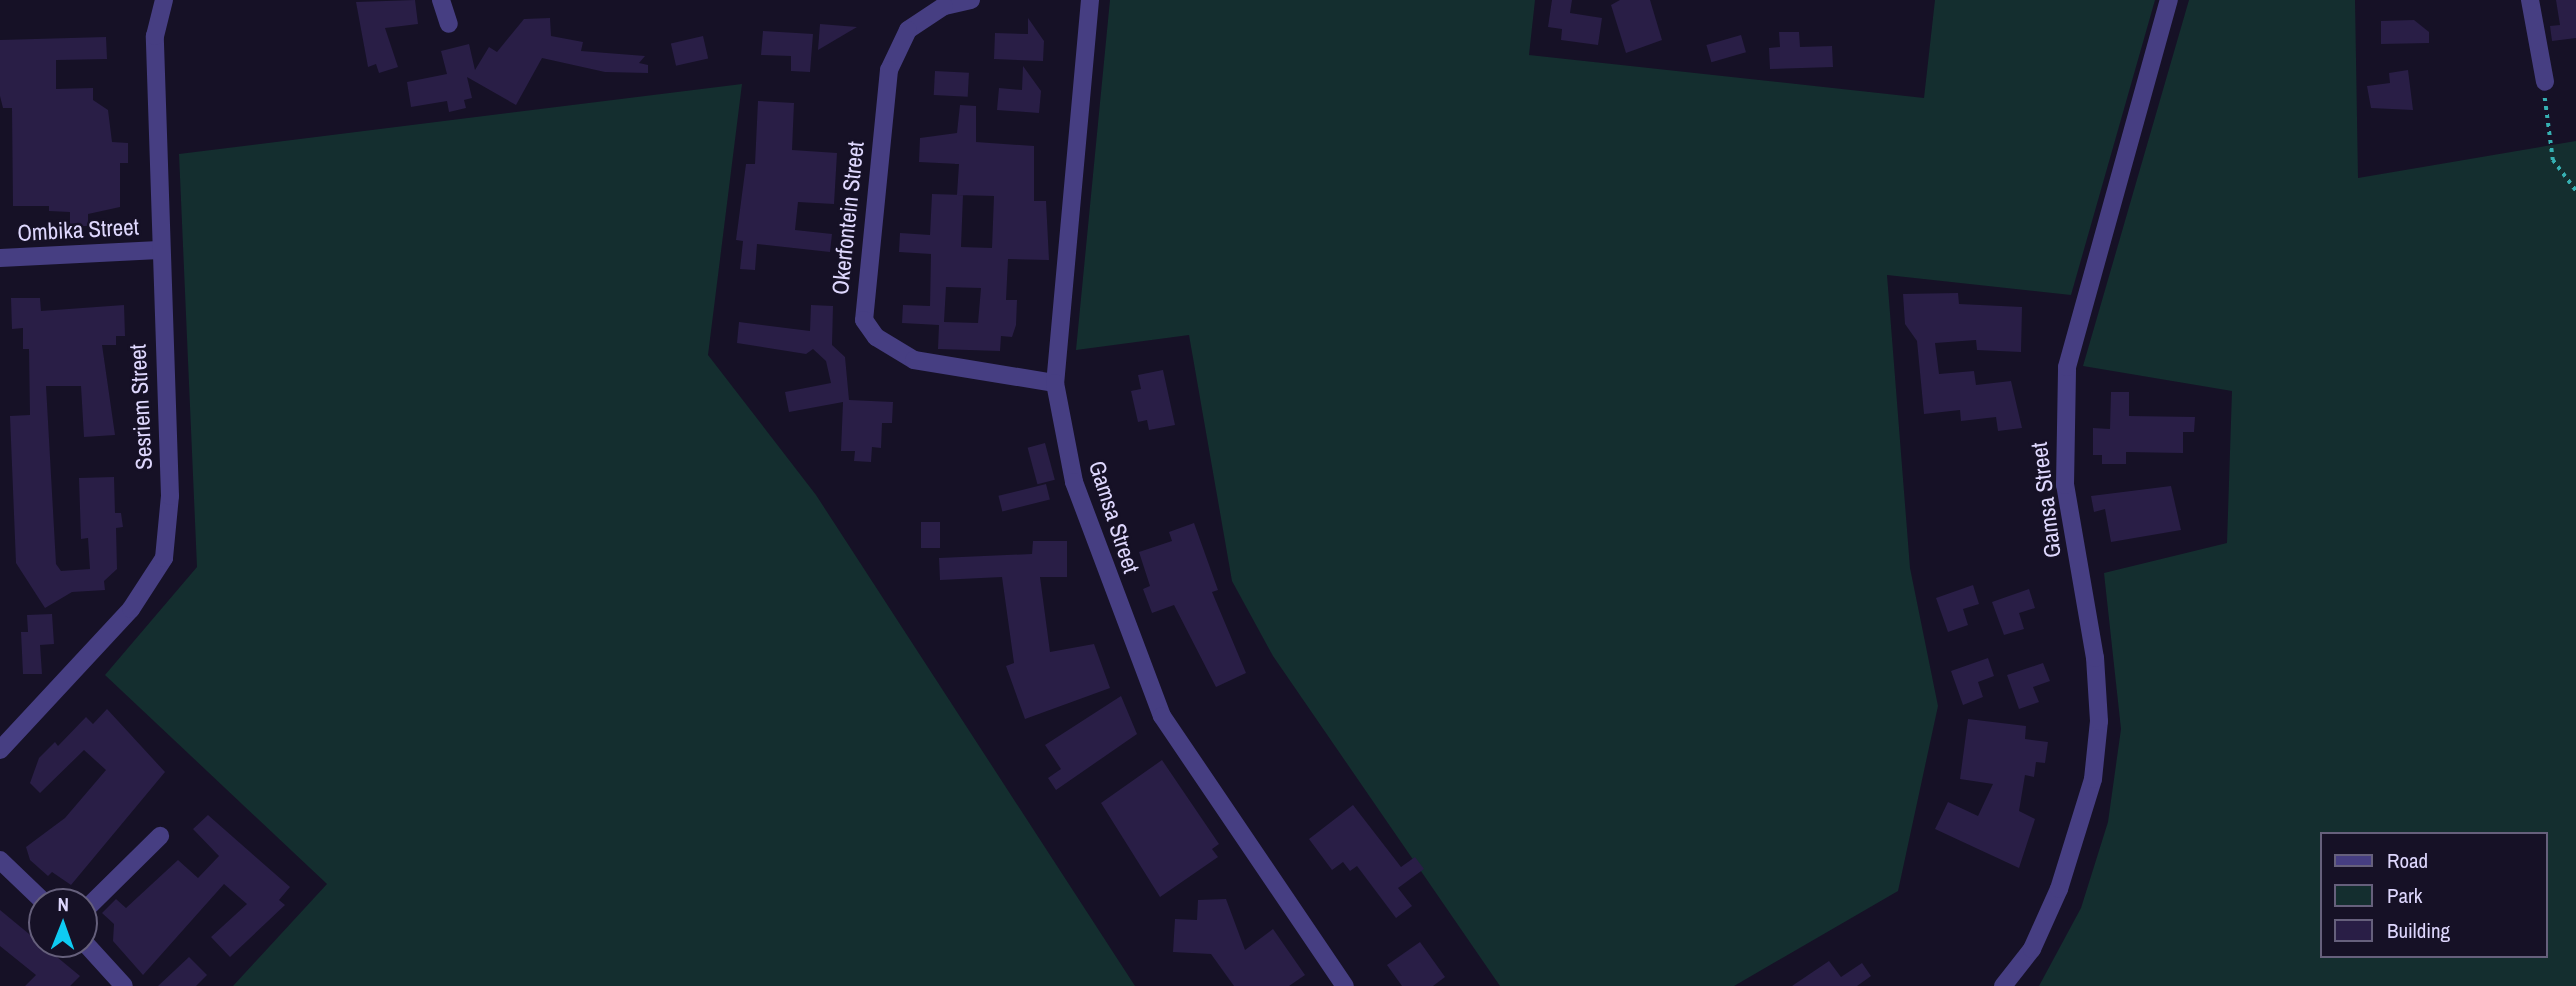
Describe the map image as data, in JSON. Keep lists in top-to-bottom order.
{
  "streets": {
    "street": [
      "Okerfontein Street",
      "Ombika Street",
      "Sesriem Street",
      "Gamsa Street"
    ]
  },
  "crossings": [
    ["Okerfontein Street", "Gamsa Street"],
    ["Ombika Street", "Sesriem Street"]
  ],
  "legend": ["Road", "Park", "Building"],
  "north": "top"
}
